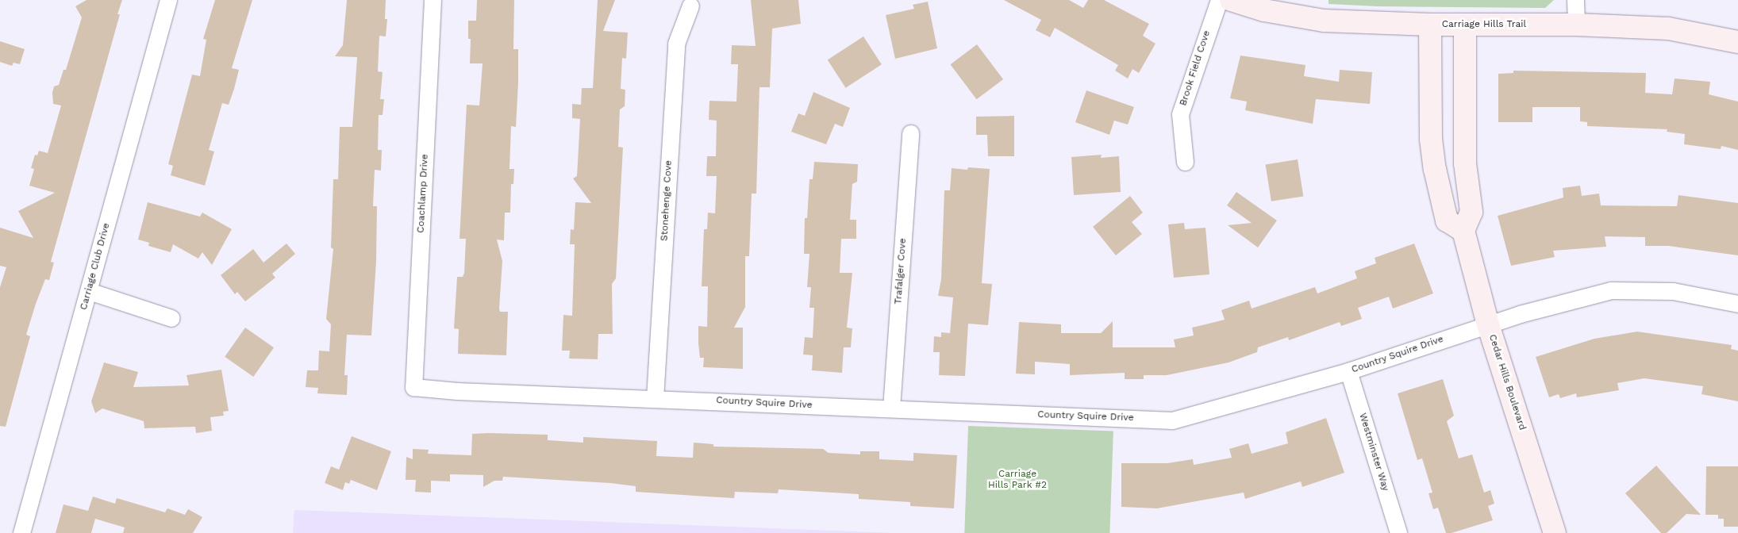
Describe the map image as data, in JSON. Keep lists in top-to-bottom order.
{
  "streets": {
    "street": [
      "Carriage Hills Trail",
      "Brook Field Cove",
      "Coachlamp Drive",
      "Stonehenge Cove",
      "Carriage Club Drive",
      "Trafalger Cove",
      "Country Squire Drive",
      "Cedar Hills Boulevard",
      "Westminster Way"
    ]
  },
  "crossings": [
    ["Coachlamp Drive", "Country Squire Drive"],
    ["Stonehenge Cove", "Country Squire Drive"],
    ["Trafalger Cove", "Country Squire Drive"],
    ["Country Squire Drive", "Cedar Hills Boulevard"],
    ["Country Squire Drive", "Westminster Way"]
  ],
  "parks": ["Carriage Hills Park #2"]
}
